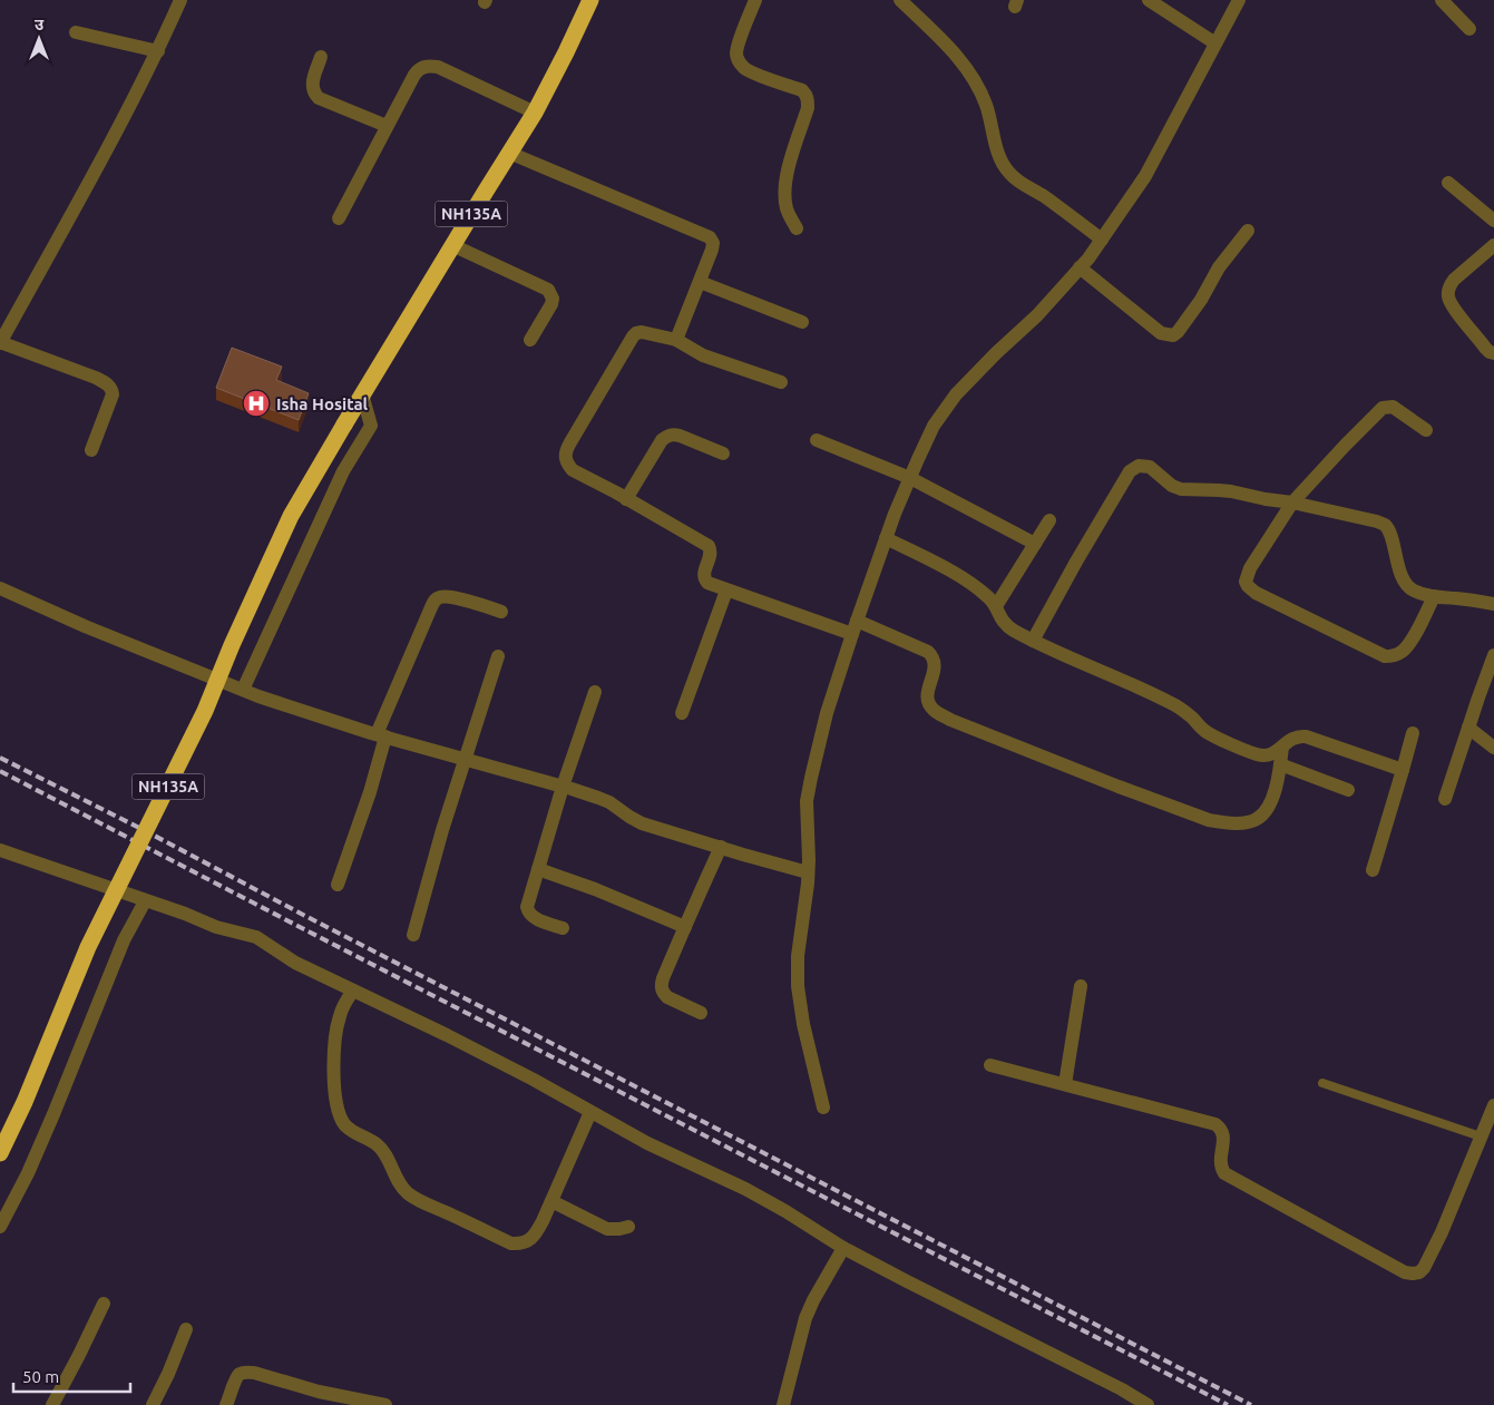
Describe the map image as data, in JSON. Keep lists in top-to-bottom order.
{
  "streets": {
    "highway": ["NH135A"]
  },
  "places": {
    "hospital": ["Isha Hosital"]
  },
  "scale_bar": "50 m",
  "north": "top"
}
